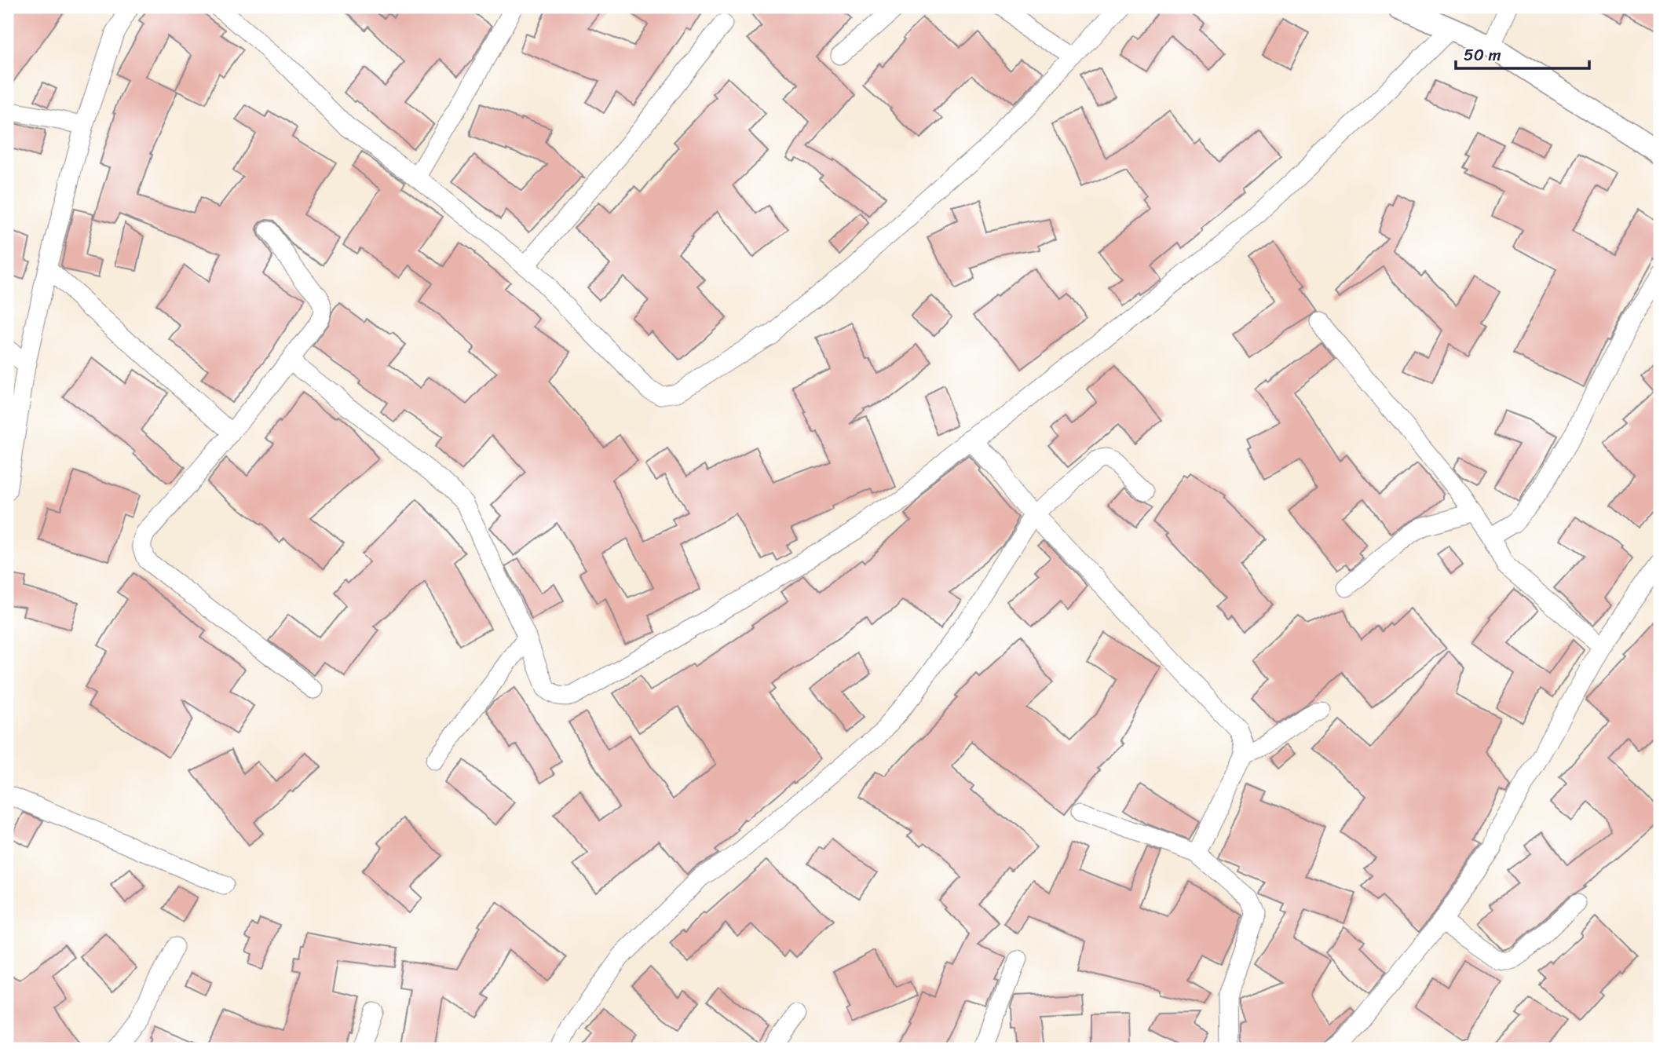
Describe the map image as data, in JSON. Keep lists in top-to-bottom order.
{
  "scale_bar": "50 m"
}
